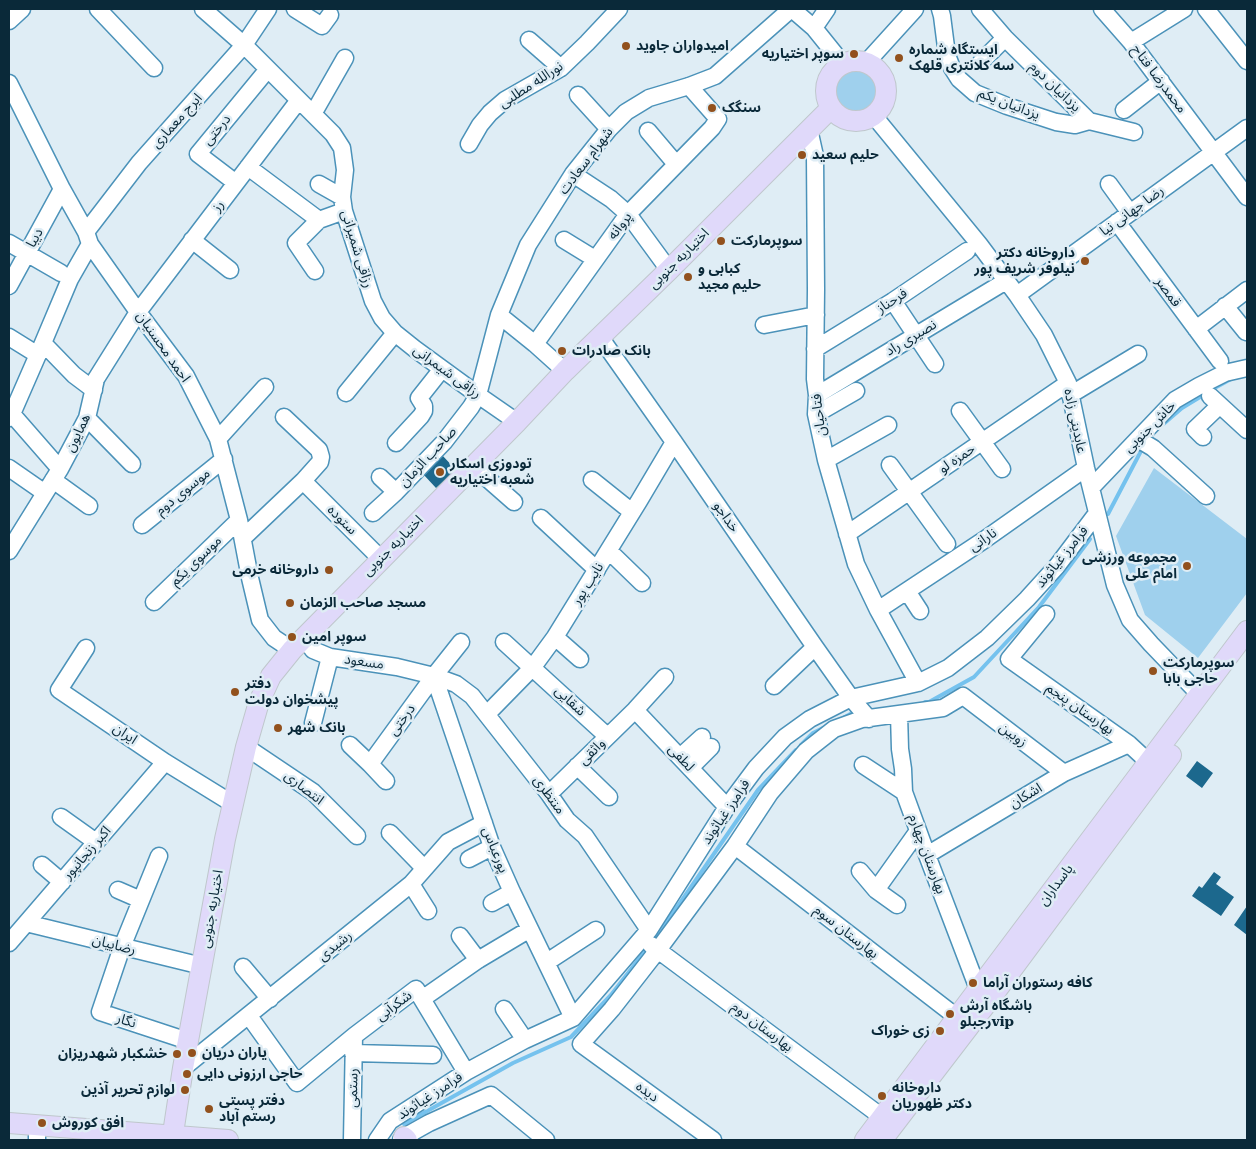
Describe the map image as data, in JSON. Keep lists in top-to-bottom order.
{
  "streets": {
    "main road": ["اختیاریه جنوبی", "پاسداران"],
    "street": [
      "محمدرضا فتاح",
      "نورالله مطلبی",
      "یزدانیان دوم",
      "یزدانیان یکم",
      "ایرج معماری",
      "درختی",
      "شهرام سعادت",
      "رز",
      "رضا جهانی نیا",
      "پروانه",
      "دیبا",
      "رزاقی شمیرانی",
      "قمصر",
      "فرحناز",
      "نصیری راد",
      "احمد محسنیان",
      "رزاقی شیمرانی",
      "فتاحیان",
      "عابدینی زاده",
      "خاش جنوبی",
      "همایون",
      "صاحب الزمان",
      "حمزه لو",
      "موسوی دوم",
      "خداجو",
      "ستوده",
      "نارانی",
      "فرامرز غیاثوند",
      "موسوی یکم",
      "نایب پور",
      "مسعود",
      "شقایی",
      "بهارستان پنجم",
      "ایران",
      "زوبین",
      "واثقی",
      "لطفی",
      "انتصاری",
      "منتظری",
      "اشکان",
      "پورعباس",
      "اکبر زنجانپور",
      "بهارستان چهارم",
      "بهارستان سوم",
      "رضاییان",
      "رشیدی",
      "شکرآبی",
      "نگار",
      "بهارستان دوم",
      "رستمی",
      "دیده"
    ]
  },
  "crossings": [
    ["محمدرضا فتاح", "رضا جهانی نیا"],
    ["یزدانیان دوم", "یزدانیان یکم"],
    ["ایرج معماری", "احمد محسنیان"],
    ["درختی", "رز"],
    ["درختی", "مسعود"],
    ["درختی", "منتظری"],
    ["درختی", "پورعباس"],
    ["شهرام سعادت", "پروانه"],
    ["شهرام سعادت", "رزاقی شیمرانی"],
    ["شهرام سعادت", "صاحب الزمان"],
    ["رز", "احمد محسنیان"],
    ["رز", "همایون"],
    ["رضا جهانی نیا", "قمصر"],
    ["رضا جهانی نیا", "عابدینی زاده"],
    ["دیبا", "احمد محسنیان"],
    ["رزاقی شمیرانی", "رزاقی شیمرانی"],
    ["اختیاریه جنوبی", "احمد محسنیان"],
    ["اختیاریه جنوبی", "رزاقی شیمرانی"],
    ["اختیاریه جنوبی", "فتاحیان"],
    ["اختیاریه جنوبی", "عابدینی زاده"],
    ["اختیاریه جنوبی", "خداجو"],
    ["اختیاریه جنوبی", "ستوده"],
    ["اختیاریه جنوبی", "مسعود"],
    ["اختیاریه جنوبی", "ایران"],
    ["اختیاریه جنوبی", "انتصاری"],
    ["اختیاریه جنوبی", "رضاییان"],
    ["اختیاریه جنوبی", "رشیدی"],
    ["اختیاریه جنوبی", "نگار"],
    ["فرحناز", "فتاحیان"],
    ["نصیری راد", "فتاحیان"],
    ["نصیری راد", "عابدینی زاده"],
    ["احمد محسنیان", "همایون"],
    ["احمد محسنیان", "موسوی دوم"],
    ["احمد محسنیان", "موسوی یکم"],
    ["رزاقی شیمرانی", "صاحب الزمان"],
    ["فتاحیان", "حمزه لو"],
    ["فتاحیان", "نارانی"],
    ["فتاحیان", "فرامرز غیاثوند"],
    ["عابدینی زاده", "خاش جنوبی"],
    ["عابدینی زاده", "حمزه لو"],
    ["عابدینی زاده", "نارانی"],
    ["عابدینی زاده", "فرامرز غیاثوند"],
    ["عابدینی زاده", "پاسداران"],
    ["خداجو", "فرامرز غیاثوند"],
    ["خداجو", "نایب پور"],
    ["فرامرز غیاثوند", "زوبین"],
    ["فرامرز غیاثوند", "لطفی"],
    ["فرامرز غیاثوند", "منتظری"],
    ["فرامرز غیاثوند", "پورعباس"],
    ["فرامرز غیاثوند", "بهارستان چهارم"],
    ["فرامرز غیاثوند", "بهارستان سوم"],
    ["فرامرز غیاثوند", "شکرآبی"],
    ["فرامرز غیاثوند", "بهارستان دوم"],
    ["فرامرز غیاثوند", "دیده"],
    ["نایب پور", "شقایی"],
    ["نایب پور", "منتظری"],
    ["مسعود", "منتظری"],
    ["مسعود", "پورعباس"],
    ["شقایی", "واثقی"],
    ["بهارستان پنجم", "اشکان"],
    ["بهارستان پنجم", "پاسداران"],
    ["ایران", "اکبر زنجانپور"],
    ["زوبین", "اشکان"],
    ["واثقی", "لطفی"],
    ["واثقی", "منتظری"],
    ["منتظری", "پورعباس"],
    ["منتظری", "بهارستان دوم"],
    ["اشکان", "بهارستان چهارم"],
    ["پورعباس", "رشیدی"],
    ["اکبر زنجانپور", "رضاییان"],
    ["بهارستان چهارم", "پاسداران"],
    ["پاسداران", "بهارستان سوم"],
    ["پاسداران", "بهارستان دوم"],
    ["رضاییان", "نگار"],
    ["رشیدی", "شکرآبی"],
    ["شکرآبی", "رستمی"]
  ],
  "places": [
    "امیدواران جاوید",
    "سوپر اختیاریه",
    "ایستگاه شماره سه کلانتری قلهک",
    "سنگک",
    "حلیم سعید",
    "سوپرمارکت",
    "داروخانه دکتر نیلوفر شریف پور",
    "کبابی و حلیم مجید",
    "بانک صادرات",
    "تودوزی اسکار شعبه اختیاریه",
    "مجموعه ورزشی امام علی",
    "داروخانه خرمی",
    "مسجد صاحب الزمان",
    "سوپر امین",
    "سوپرمارکت حاجی بابا",
    "دفتر پیشخوان دولت",
    "بانک شهر",
    "کافه رستوران آراما",
    "باشگاه آرش رجبلوvip",
    "زی خوراک",
    "یاران دریان",
    "خشکبار شهدریزان",
    "حاجی ارزونی دایی",
    "لوازم تحریر آذین",
    "داروخانه دکتر ظهوریان",
    "دفتر پستی رستم آباد",
    "افق کوروش"
  ]
}
